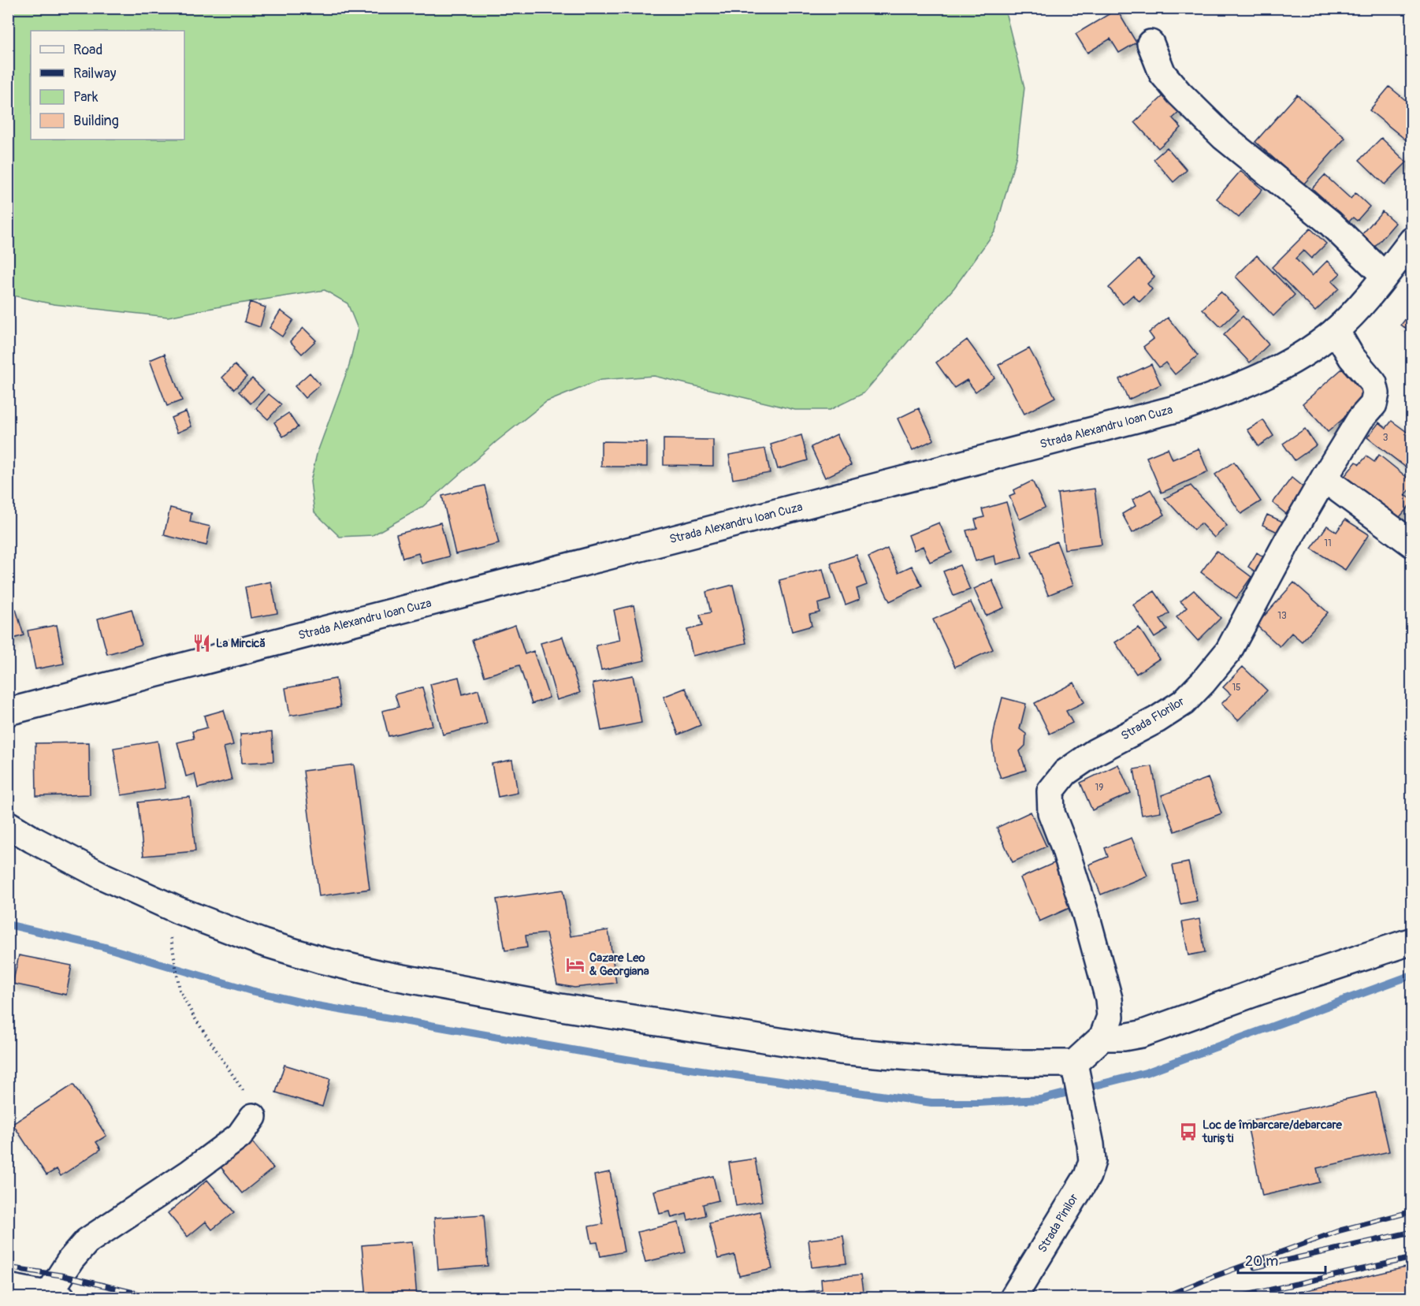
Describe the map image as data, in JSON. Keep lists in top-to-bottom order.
{
  "streets": {
    "street": ["Strada Alexandru Ioan Cuza", "Strada Florilor", "Strada Pinilor"]
  },
  "crossings": [
    ["Strada Alexandru Ioan Cuza", "Strada Florilor"],
    ["Strada Florilor", "Strada Pinilor"]
  ],
  "places": {
    "restaurant": ["La Mircică"],
    "hotel": ["Cazare Leo & Georgiana"],
    "bus stop": ["Loc de îmbarcare/debarcare turiști"]
  },
  "house_numbers": [
    "3",
    "11",
    "13",
    "15",
    "19"
  ],
  "legend": [
    "Road",
    "Railway",
    "Park",
    "Building"
  ],
  "scale_bar": "20 m"
}
